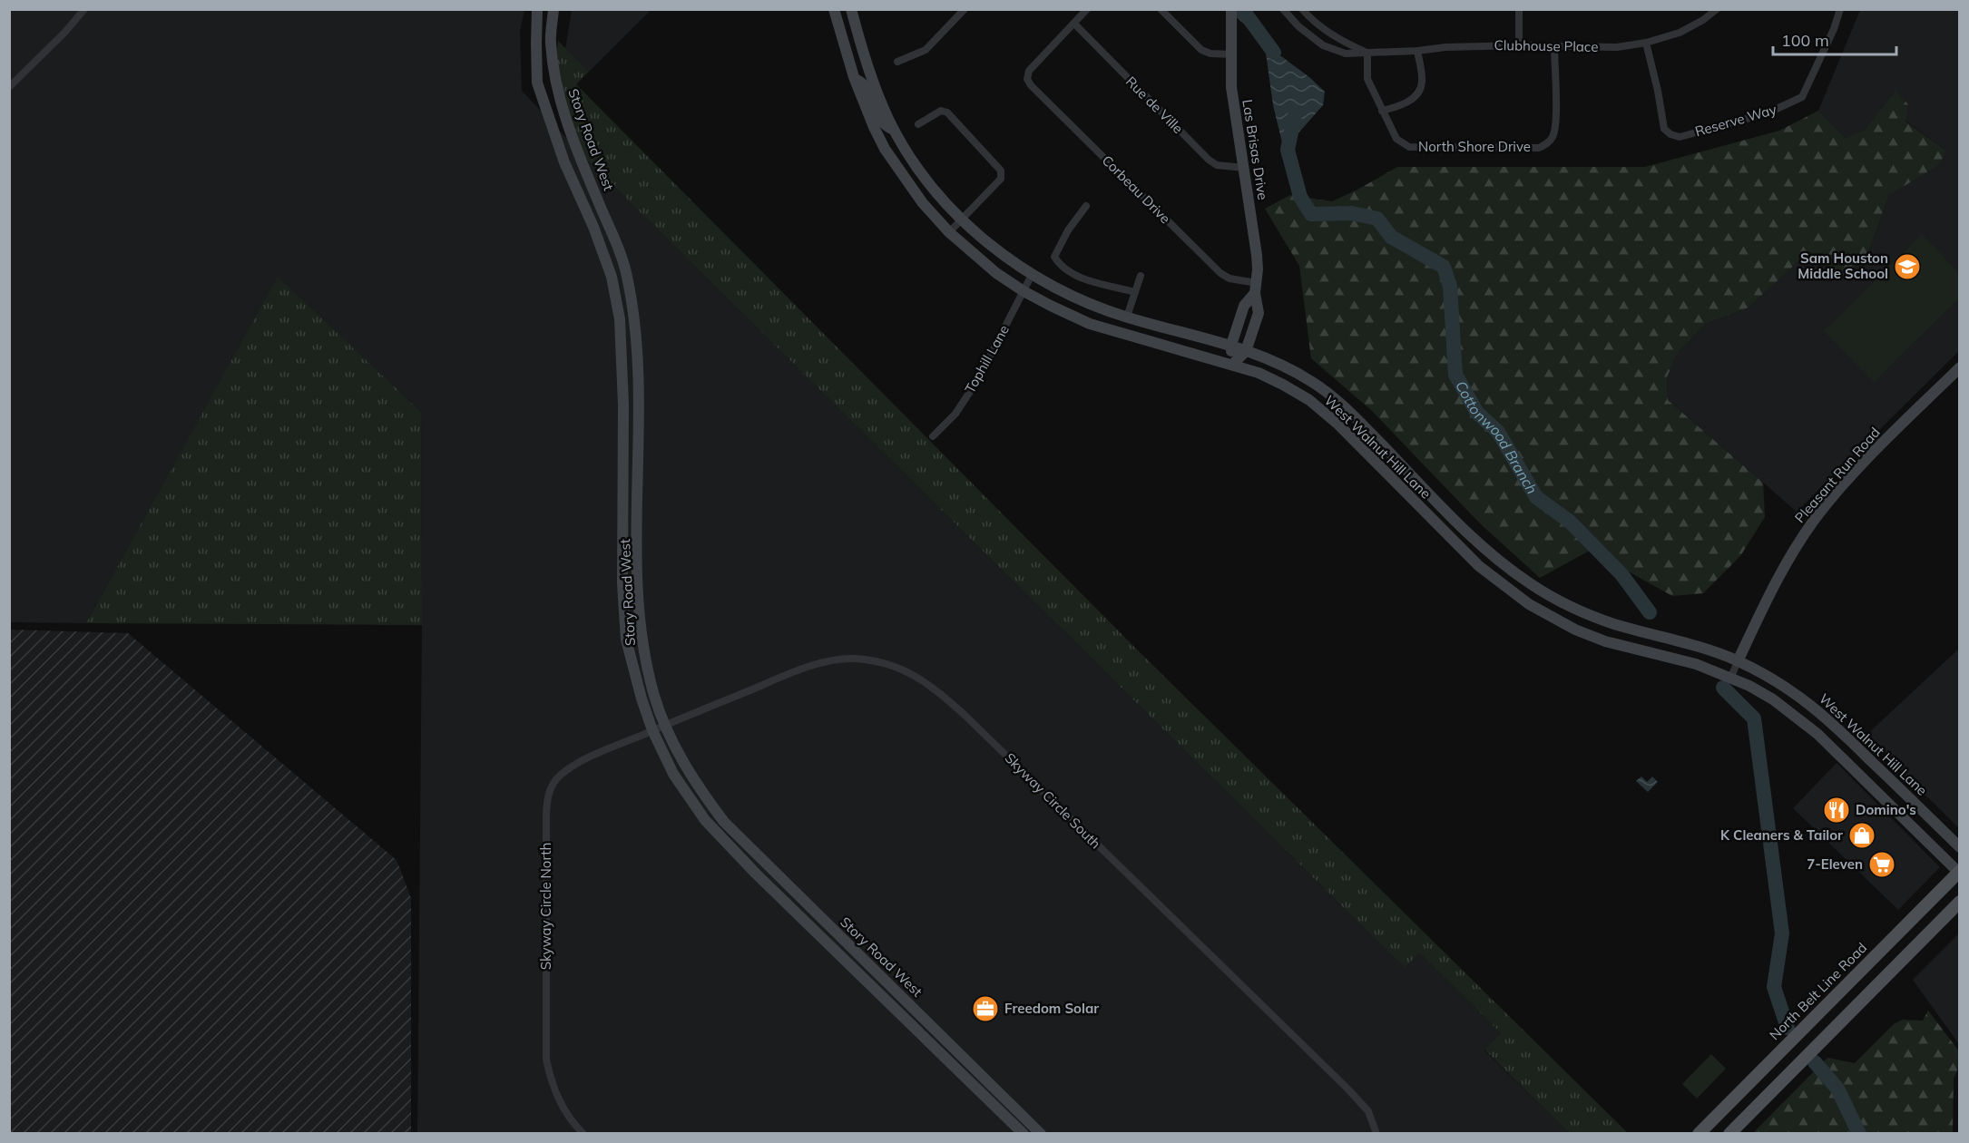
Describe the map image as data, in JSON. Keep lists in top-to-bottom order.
{
  "streets": {
    "main road": ["North Belt Line Road"],
    "street": [
      "Clubhouse Place",
      "Rue de Ville",
      "Reserve Way",
      "Story Road West",
      "North Shore Drive",
      "Las Brisas Drive",
      "Corbeau Drive",
      "Tophill Lane",
      "West Walnut Hill Lane",
      "Pleasant Run Road",
      "Skyway Circle South",
      "Skyway Circle North"
    ]
  },
  "crossings": [
    ["Clubhouse Place", "Reserve Way"],
    ["Clubhouse Place", "North Shore Drive"],
    ["Rue de Ville", "Las Brisas Drive"],
    ["Rue de Ville", "Corbeau Drive"],
    ["Story Road West", "Skyway Circle South"],
    ["Story Road West", "Skyway Circle North"],
    ["Las Brisas Drive", "Corbeau Drive"],
    ["Las Brisas Drive", "West Walnut Hill Lane"],
    ["Tophill Lane", "West Walnut Hill Lane"],
    ["West Walnut Hill Lane", "Pleasant Run Road"],
    ["West Walnut Hill Lane", "North Belt Line Road"],
    ["Skyway Circle South", "Skyway Circle North"]
  ],
  "water": ["Cottonwood Branch"],
  "places": {
    "school or university": ["Sam Houston Middle School"],
    "restaurant": ["Domino's"],
    "shop": ["K Cleaners & Tailor"],
    "supermarket": ["7-Eleven"],
    "office": ["Freedom Solar"]
  },
  "scale_bar": "100 m"
}
